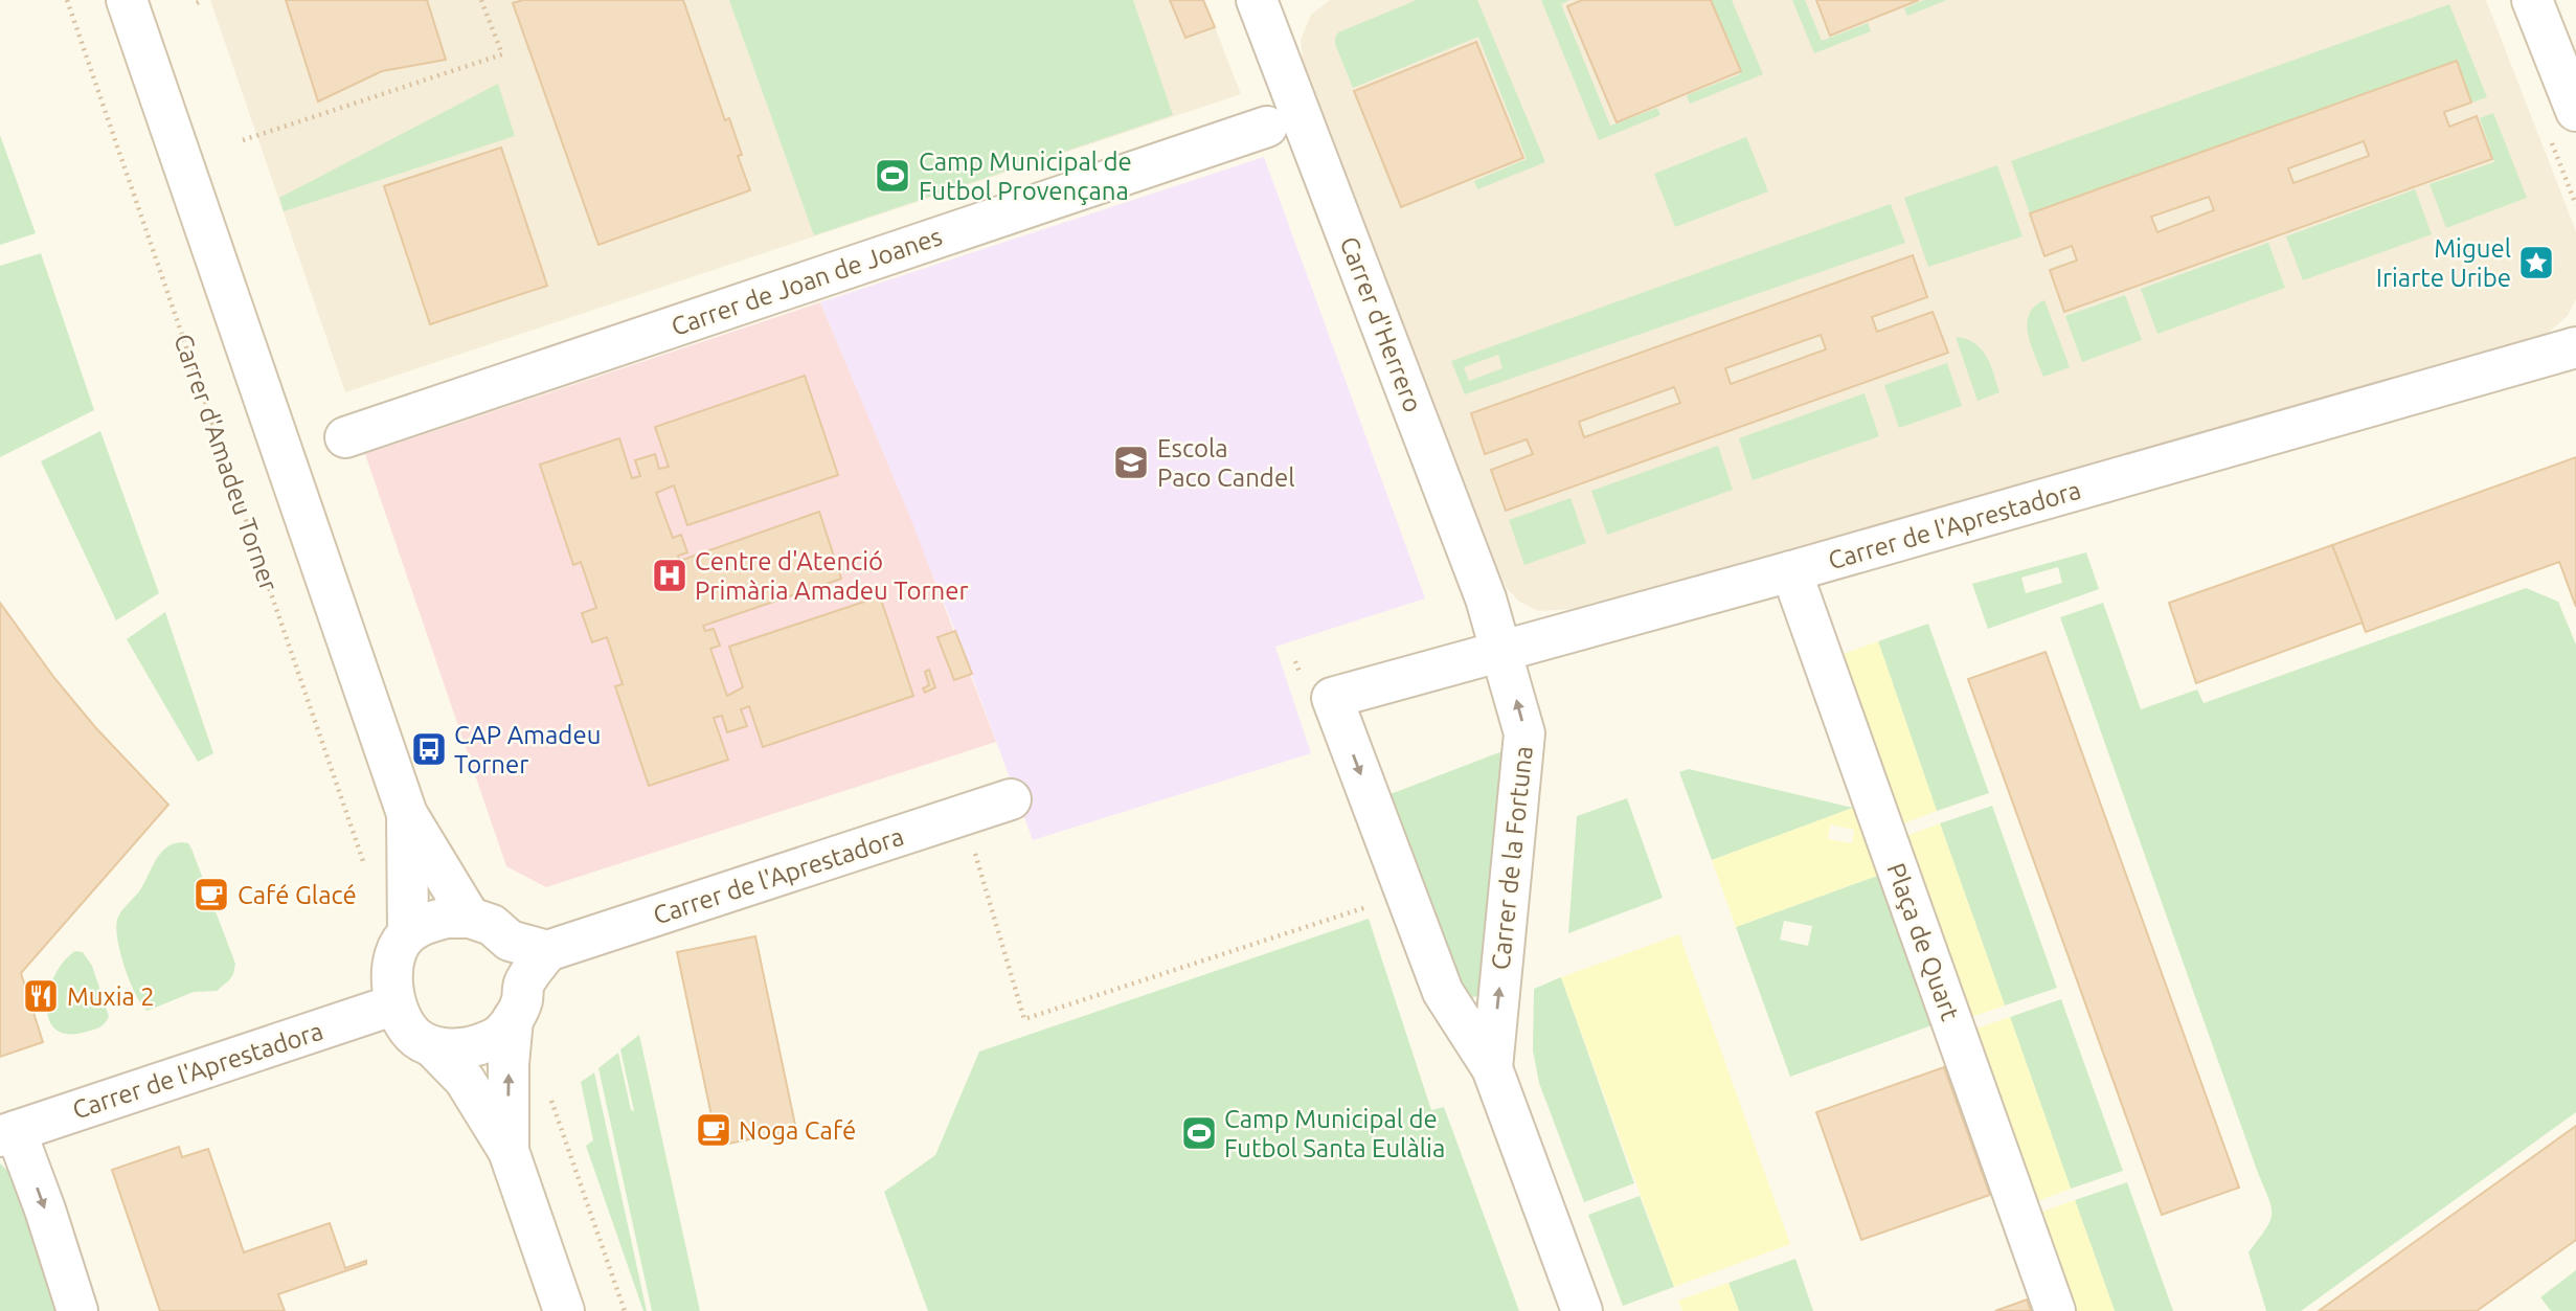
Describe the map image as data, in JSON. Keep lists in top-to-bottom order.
{
  "streets": {
    "street": [
      "Carrer de Joan de Joanes",
      "Carrer d'Herrero",
      "Carrer de l'Aprestadora",
      "Carrer de la Fortuna",
      "Plaça de Quart"
    ],
    "path": ["Carrer d'Amadeu Torner"]
  },
  "crossings": [
    ["Carrer d'Herrero", "Carrer de l'Aprestadora"],
    ["Carrer d'Herrero", "Carrer de la Fortuna"],
    ["Carrer de l'Aprestadora", "Carrer de la Fortuna"],
    ["Carrer de l'Aprestadora", "Plaça de Quart"]
  ],
  "places": {
    "sports": ["Camp Municipal de Futbol Provençana", "Camp Municipal de Futbol Santa Eulàlia"],
    "place": ["Miguel Iriarte Uribe"],
    "school or university": ["Escola Paco Candel"],
    "hospital": ["Centre d'Atenció Primària Amadeu Torner"],
    "bus stop": ["CAP Amadeu Torner"],
    "cafe": ["Café Glacé", "Noga Café"],
    "restaurant": ["Muxia 2"]
  }
}
